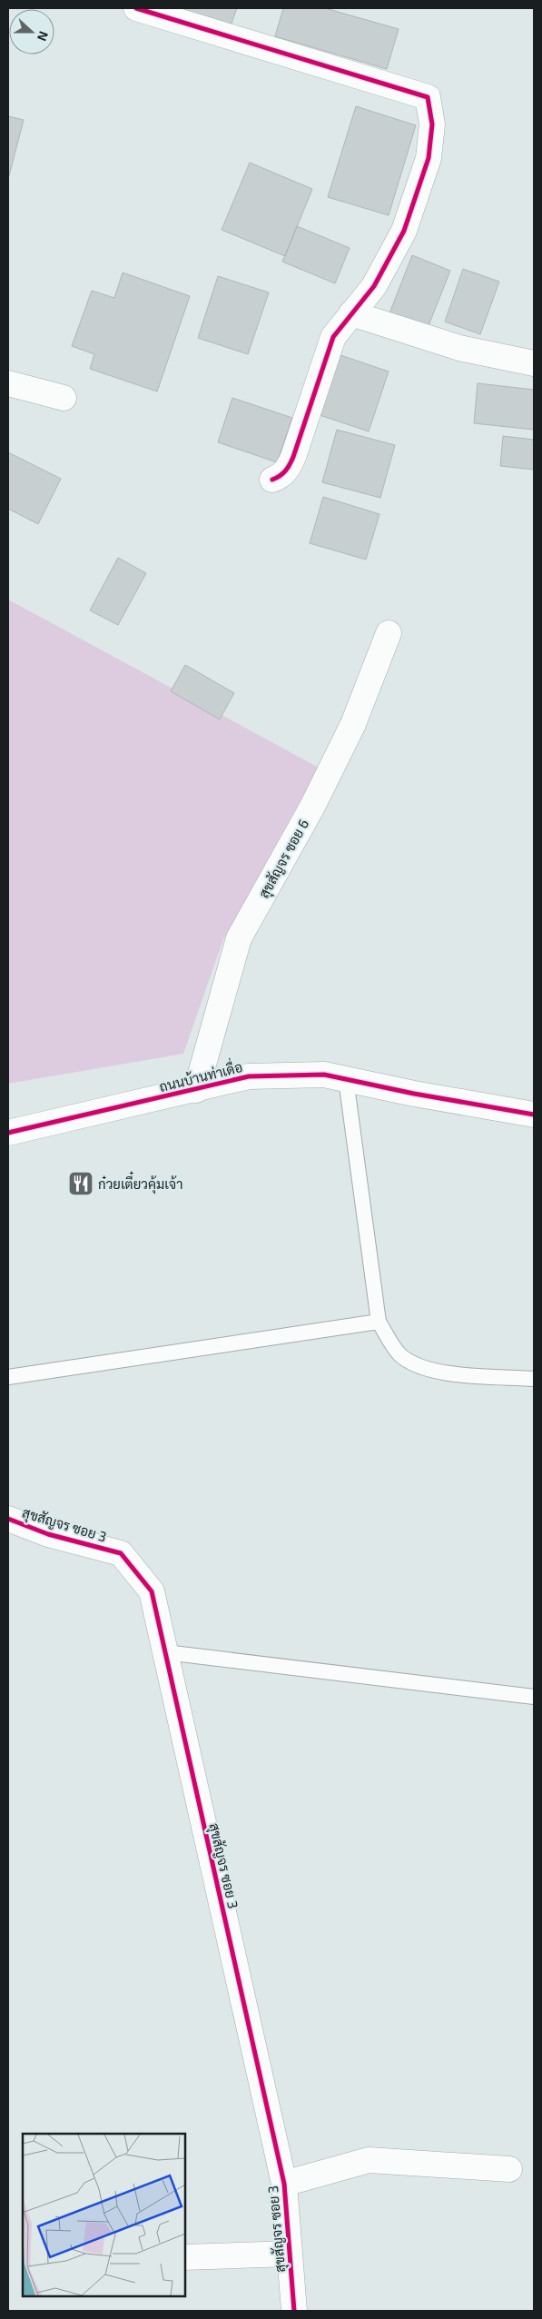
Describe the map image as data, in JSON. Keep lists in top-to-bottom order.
{
  "streets": {
    "street": ["สุขสัญจร ซอย 6", "ถนนบ้านท่าเดื่อ", "สุขสัญจร ซอย 3"]
  },
  "crossings": [
    ["สุขสัญจร ซอย 6", "ถนนบ้านท่าเดื่อ"]
  ],
  "places": {
    "restaurant": ["ก๋วยเตี๋ยวคุ้มเจ้า"]
  },
  "north": "right"
}
